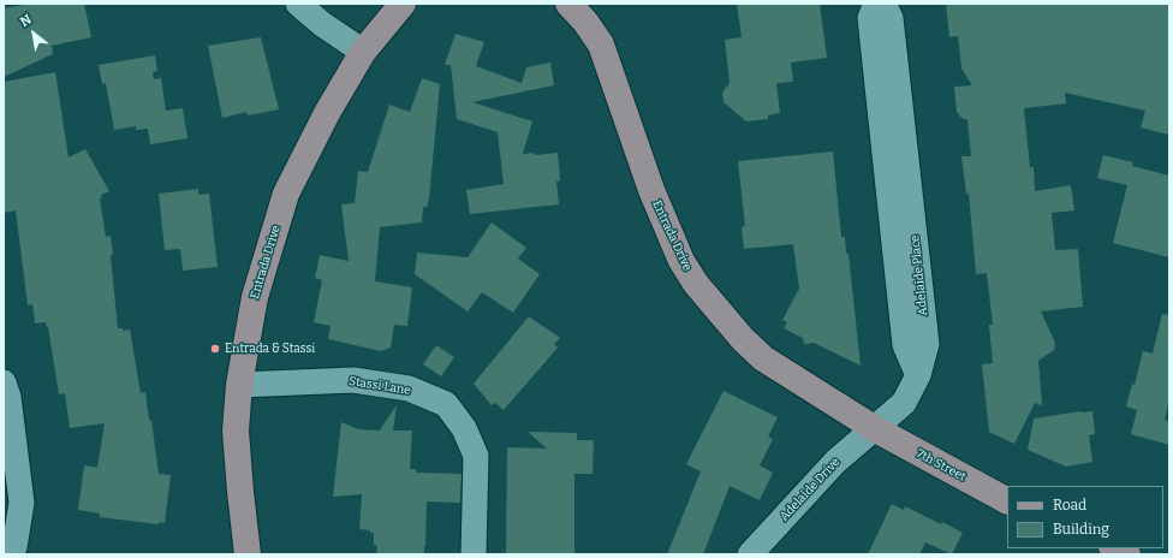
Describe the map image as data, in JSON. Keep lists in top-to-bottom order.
{
  "streets": {
    "street": [
      "Entrada Drive",
      "Adelaide Place",
      "Stassi Lane",
      "7th Street",
      "Adelaide Drive"
    ]
  },
  "crossings": [
    ["Entrada Drive", "Adelaide Place"],
    ["Entrada Drive", "Stassi Lane"],
    ["Entrada Drive", "7th Street"],
    ["Entrada Drive", "Adelaide Drive"],
    ["Adelaide Place", "7th Street"],
    ["Adelaide Place", "Adelaide Drive"],
    ["7th Street", "Adelaide Drive"]
  ],
  "places": ["Entrada & Stassi"],
  "legend": ["Road", "Building"],
  "north": "top left"
}
